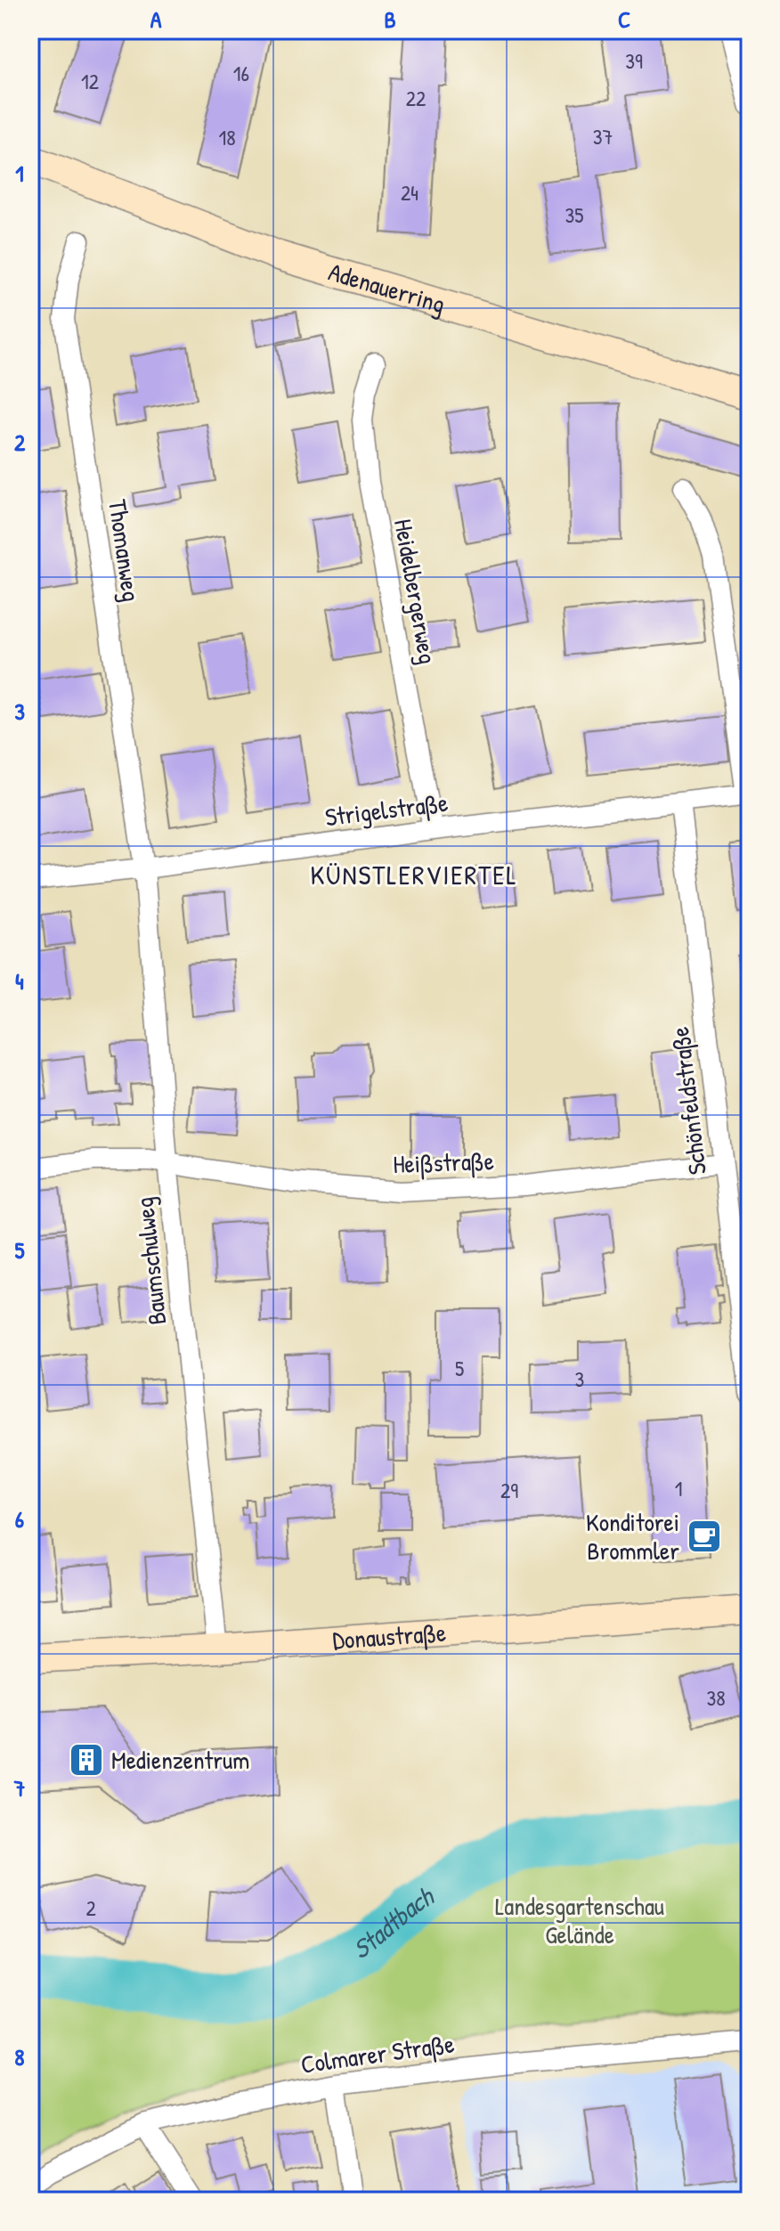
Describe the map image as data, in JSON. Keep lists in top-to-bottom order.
{
  "streets": {
    "main road": ["Adenauerring", "Donaustraße"],
    "street": [
      "Thomanweg",
      "Heidelbergerweg",
      "Strigelstraße",
      "Schönfeldstraße",
      "Heißstraße",
      "Baumschulweg",
      "Colmarer Straße"
    ]
  },
  "crossings": [
    ["Thomanweg", "Strigelstraße"],
    ["Thomanweg", "Baumschulweg"],
    ["Heidelbergerweg", "Strigelstraße"],
    ["Strigelstraße", "Schönfeldstraße"],
    ["Strigelstraße", "Baumschulweg"],
    ["Schönfeldstraße", "Heißstraße"],
    ["Heißstraße", "Baumschulweg"],
    ["Baumschulweg", "Donaustraße"]
  ],
  "districts": ["KÜNSTLERVIERTEL"],
  "water": ["Stadtbach"],
  "parks": ["Landesgartenschau Gelände"],
  "places": {
    "cafe": ["Konditorei Brommler"],
    "building": ["Medienzentrum"]
  },
  "house_numbers": [
    "39",
    "16",
    "12",
    "22",
    "37",
    "18",
    "24",
    "35",
    "5",
    "3",
    "1",
    "29",
    "38",
    "2"
  ],
  "grid": {
    "columns": ["A", "B", "C"],
    "rows": [
      "1",
      "2",
      "3",
      "4",
      "5",
      "6",
      "7",
      "8"
    ]
  }
}
